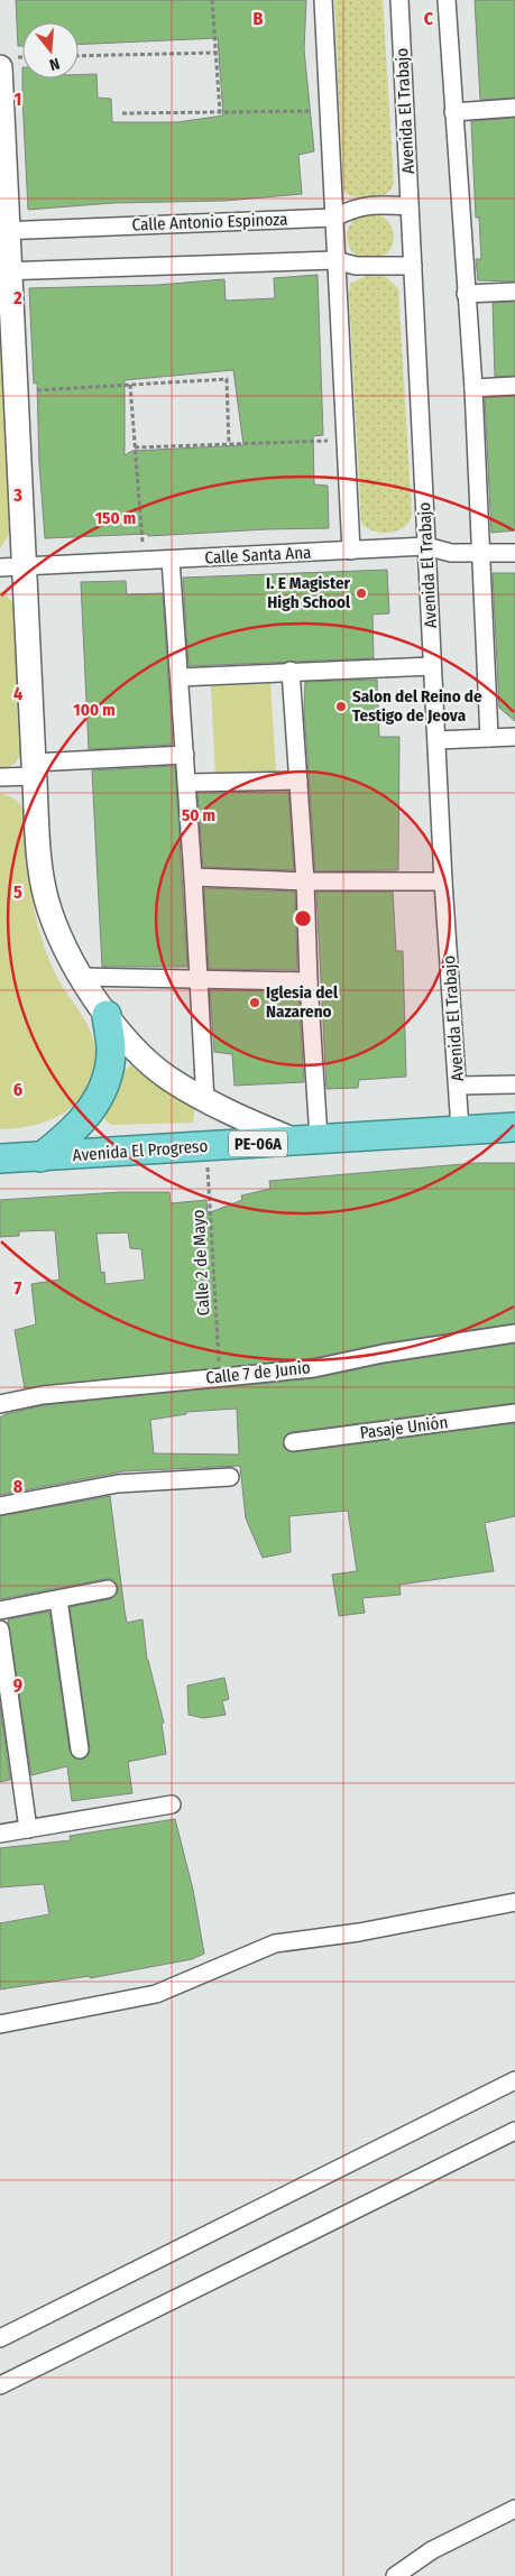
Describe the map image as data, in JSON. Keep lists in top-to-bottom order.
{
  "streets": {
    "highway": ["PE-06A", "Avenida El Progreso"],
    "street": [
      "Avenida El Trabajo",
      "Calle Antonio Espinoza",
      "Calle Santa Ana",
      "Calle 7 de Junio",
      "Pasaje Unión"
    ],
    "path": ["Calle 2 de Mayo"]
  },
  "crossings": [
    ["Avenida El Trabajo", "Calle Antonio Espinoza"],
    ["Avenida El Trabajo", "Calle Santa Ana"],
    ["Avenida El Trabajo", "Avenida El Progreso"],
    ["Avenida El Progreso", "Calle 2 de Mayo"],
    ["Calle 2 de Mayo", "Calle 7 de Junio"]
  ],
  "places": ["I. E Magister High School", "Salon del Reino de Testigo de Jeova", "Iglesia del Nazareno"],
  "north": "bottom",
  "grid": {
    "columns": ["B", "C"],
    "rows": [
      "1",
      "2",
      "3",
      "4",
      "5",
      "6",
      "7",
      "8",
      "9"
    ]
  },
  "rings": ["150 m", "100 m", "50 m"]
}
